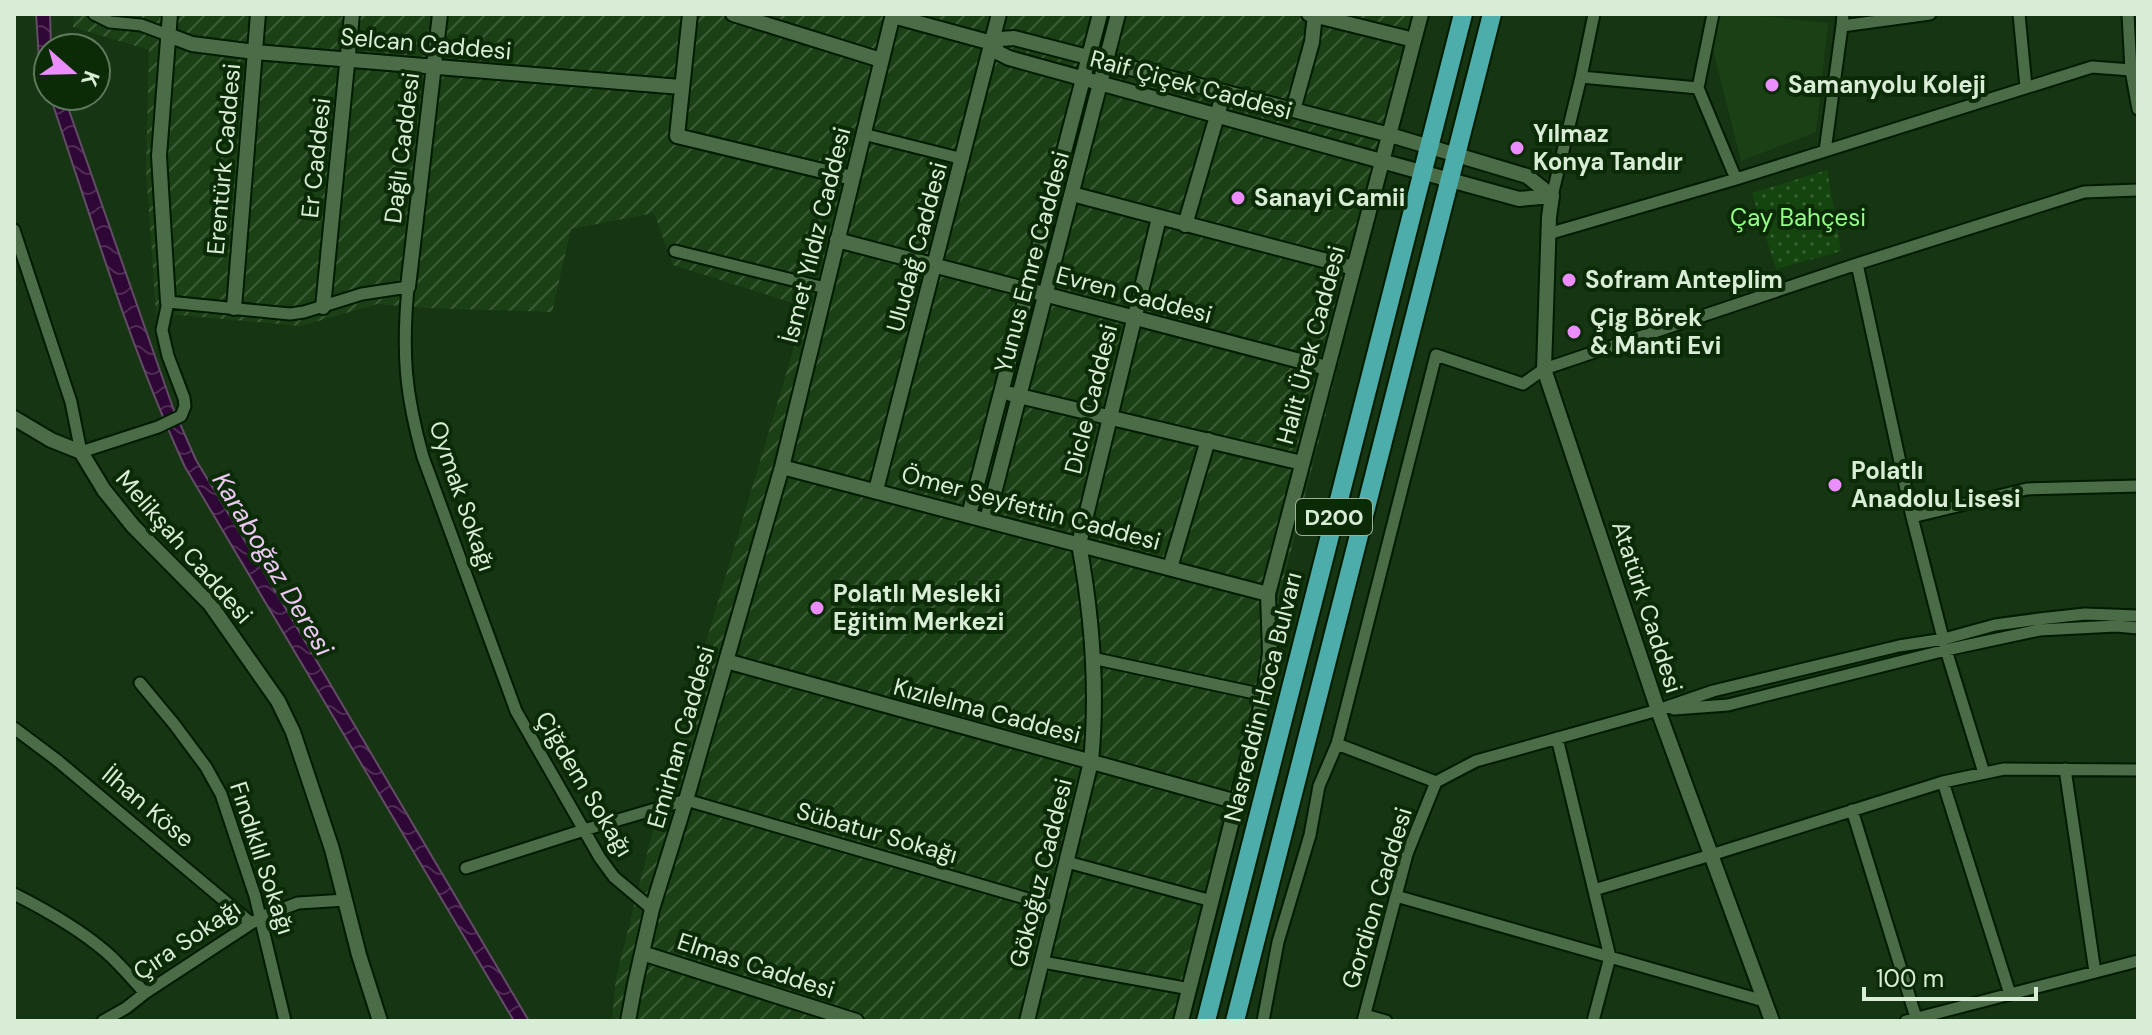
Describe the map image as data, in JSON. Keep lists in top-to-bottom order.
{
  "streets": {
    "highway": ["D200", "Nasreddin Hoca Bulvarı"],
    "street": [
      "Selcan Caddesi",
      "Raif Çiçek Caddesi",
      "Dağlı Caddesi",
      "Er Caddesi",
      "Erentürk Caddesi",
      "İsmet Yıldız Caddesi",
      "Uludağ Caddesi",
      "Yunus Emre Caddesi",
      "Evren Caddesi",
      "Halit Ürek Caddesi",
      "Dicle Caddesi",
      "Oymak Sokağı",
      "Ömer Seyfettin Caddesi",
      "Melikşah Caddesi",
      "Atatürk Caddesi",
      "Kızılelma Caddesi",
      "Emirhan Caddesi",
      "Çiğdem Sokağı",
      "İlhan Köse",
      "Sübatur Sokağı",
      "Fındıklıl Sokağı",
      "Gökoğuz Caddesi",
      "Gordion Caddesi",
      "Çıra Sokağı",
      "Elmas Caddesi"
    ]
  },
  "crossings": [
    ["Selcan Caddesi", "Dağlı Caddesi"],
    ["Selcan Caddesi", "Er Caddesi"],
    ["Selcan Caddesi", "Erentürk Caddesi"],
    ["Raif Çiçek Caddesi", "İsmet Yıldız Caddesi"],
    ["Raif Çiçek Caddesi", "Uludağ Caddesi"],
    ["Raif Çiçek Caddesi", "Yunus Emre Caddesi"],
    ["Raif Çiçek Caddesi", "Halit Ürek Caddesi"],
    ["Raif Çiçek Caddesi", "D200"],
    ["Raif Çiçek Caddesi", "Atatürk Caddesi"],
    ["Raif Çiçek Caddesi", "Nasreddin Hoca Bulvarı"],
    ["Dağlı Caddesi", "Oymak Sokağı"],
    ["İsmet Yıldız Caddesi", "Evren Caddesi"],
    ["İsmet Yıldız Caddesi", "Ömer Seyfettin Caddesi"],
    ["İsmet Yıldız Caddesi", "Emirhan Caddesi"],
    ["Uludağ Caddesi", "Evren Caddesi"],
    ["Uludağ Caddesi", "Ömer Seyfettin Caddesi"],
    ["Yunus Emre Caddesi", "Evren Caddesi"],
    ["Yunus Emre Caddesi", "Ömer Seyfettin Caddesi"],
    ["Evren Caddesi", "Halit Ürek Caddesi"],
    ["Evren Caddesi", "Dicle Caddesi"],
    ["Halit Ürek Caddesi", "Ömer Seyfettin Caddesi"],
    ["Halit Ürek Caddesi", "Kızılelma Caddesi"],
    ["Dicle Caddesi", "Ömer Seyfettin Caddesi"],
    ["Dicle Caddesi", "Gökoğuz Caddesi"],
    ["Oymak Sokağı", "Çiğdem Sokağı"],
    ["Ömer Seyfettin Caddesi", "Emirhan Caddesi"],
    ["Ömer Seyfettin Caddesi", "Gökoğuz Caddesi"],
    ["Melikşah Caddesi", "Çıra Sokağı"],
    ["Atatürk Caddesi", "Gordion Caddesi"],
    ["Kızılelma Caddesi", "Emirhan Caddesi"],
    ["Kızılelma Caddesi", "Gökoğuz Caddesi"],
    ["Emirhan Caddesi", "Çiğdem Sokağı"],
    ["Emirhan Caddesi", "Sübatur Sokağı"],
    ["Emirhan Caddesi", "Elmas Caddesi"],
    ["İlhan Köse", "Fındıklıl Sokağı"],
    ["İlhan Köse", "Çıra Sokağı"],
    ["Sübatur Sokağı", "Gökoğuz Caddesi"],
    ["Fındıklıl Sokağı", "Çıra Sokağı"]
  ],
  "water": ["Karaboğaz Deresi"],
  "parks": ["Çay Bahçesi"],
  "places": [
    "Samanyolu Koleji",
    "Yılmaz Konya Tandır",
    "Sanayi Camii",
    "Sofram Anteplim",
    "Çig Börek & Manti Evi",
    "Polatlı Anadolu Lisesi",
    "Polatlı Mesleki Eğitim Merkezi"
  ],
  "scale_bar": "100 m",
  "north": "right"
}
